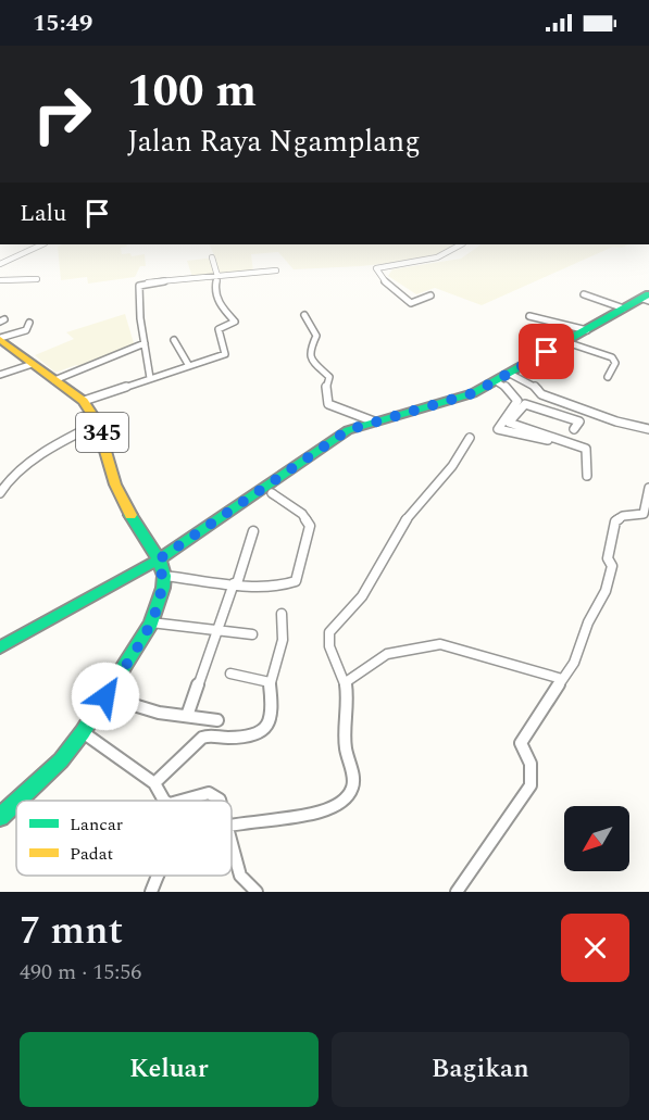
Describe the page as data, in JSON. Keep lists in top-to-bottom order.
{
  "streets": {
    "main road": ["345"]
  },
  "legend": ["Lancar", "Padat"],
  "north": "bottom left",
  "page": {
    "status": "15:49",
    "turn": ["100 m", "Jalan Raya Ngamplang"],
    "then": "Lalu",
    "heading": ["7 mnt", "490 m · 15:56"],
    "buttons": ["Keluar", "Bagikan"]
  }
}
